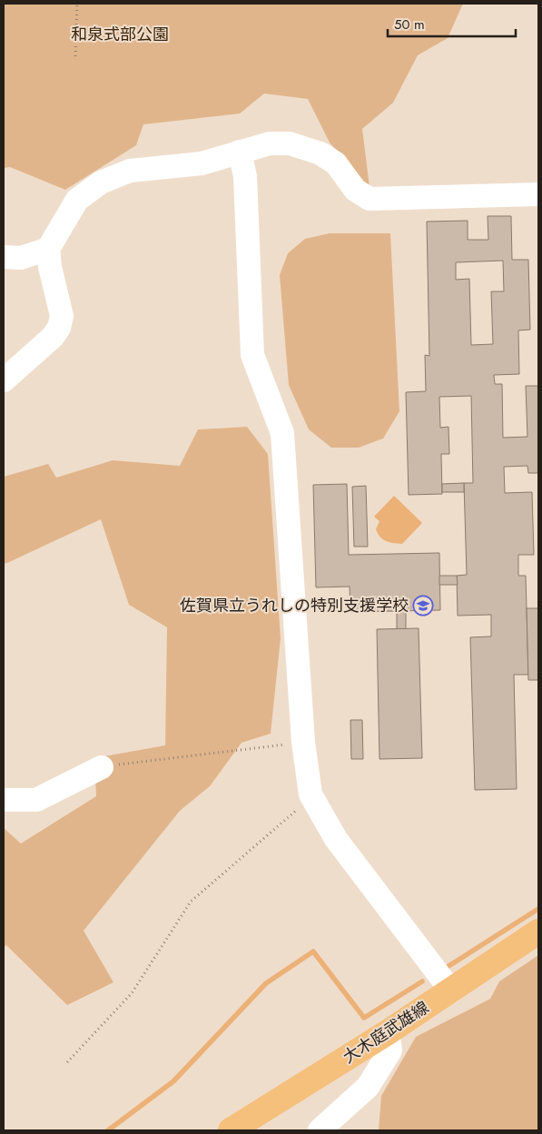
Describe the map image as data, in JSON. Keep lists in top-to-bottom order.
{
  "streets": {
    "main road": ["大木庭武雄線"]
  },
  "parks": ["和泉式部公園"],
  "places": {
    "school or university": ["佐賀県立うれしの特別支援学校"]
  },
  "scale_bar": "50 m"
}
